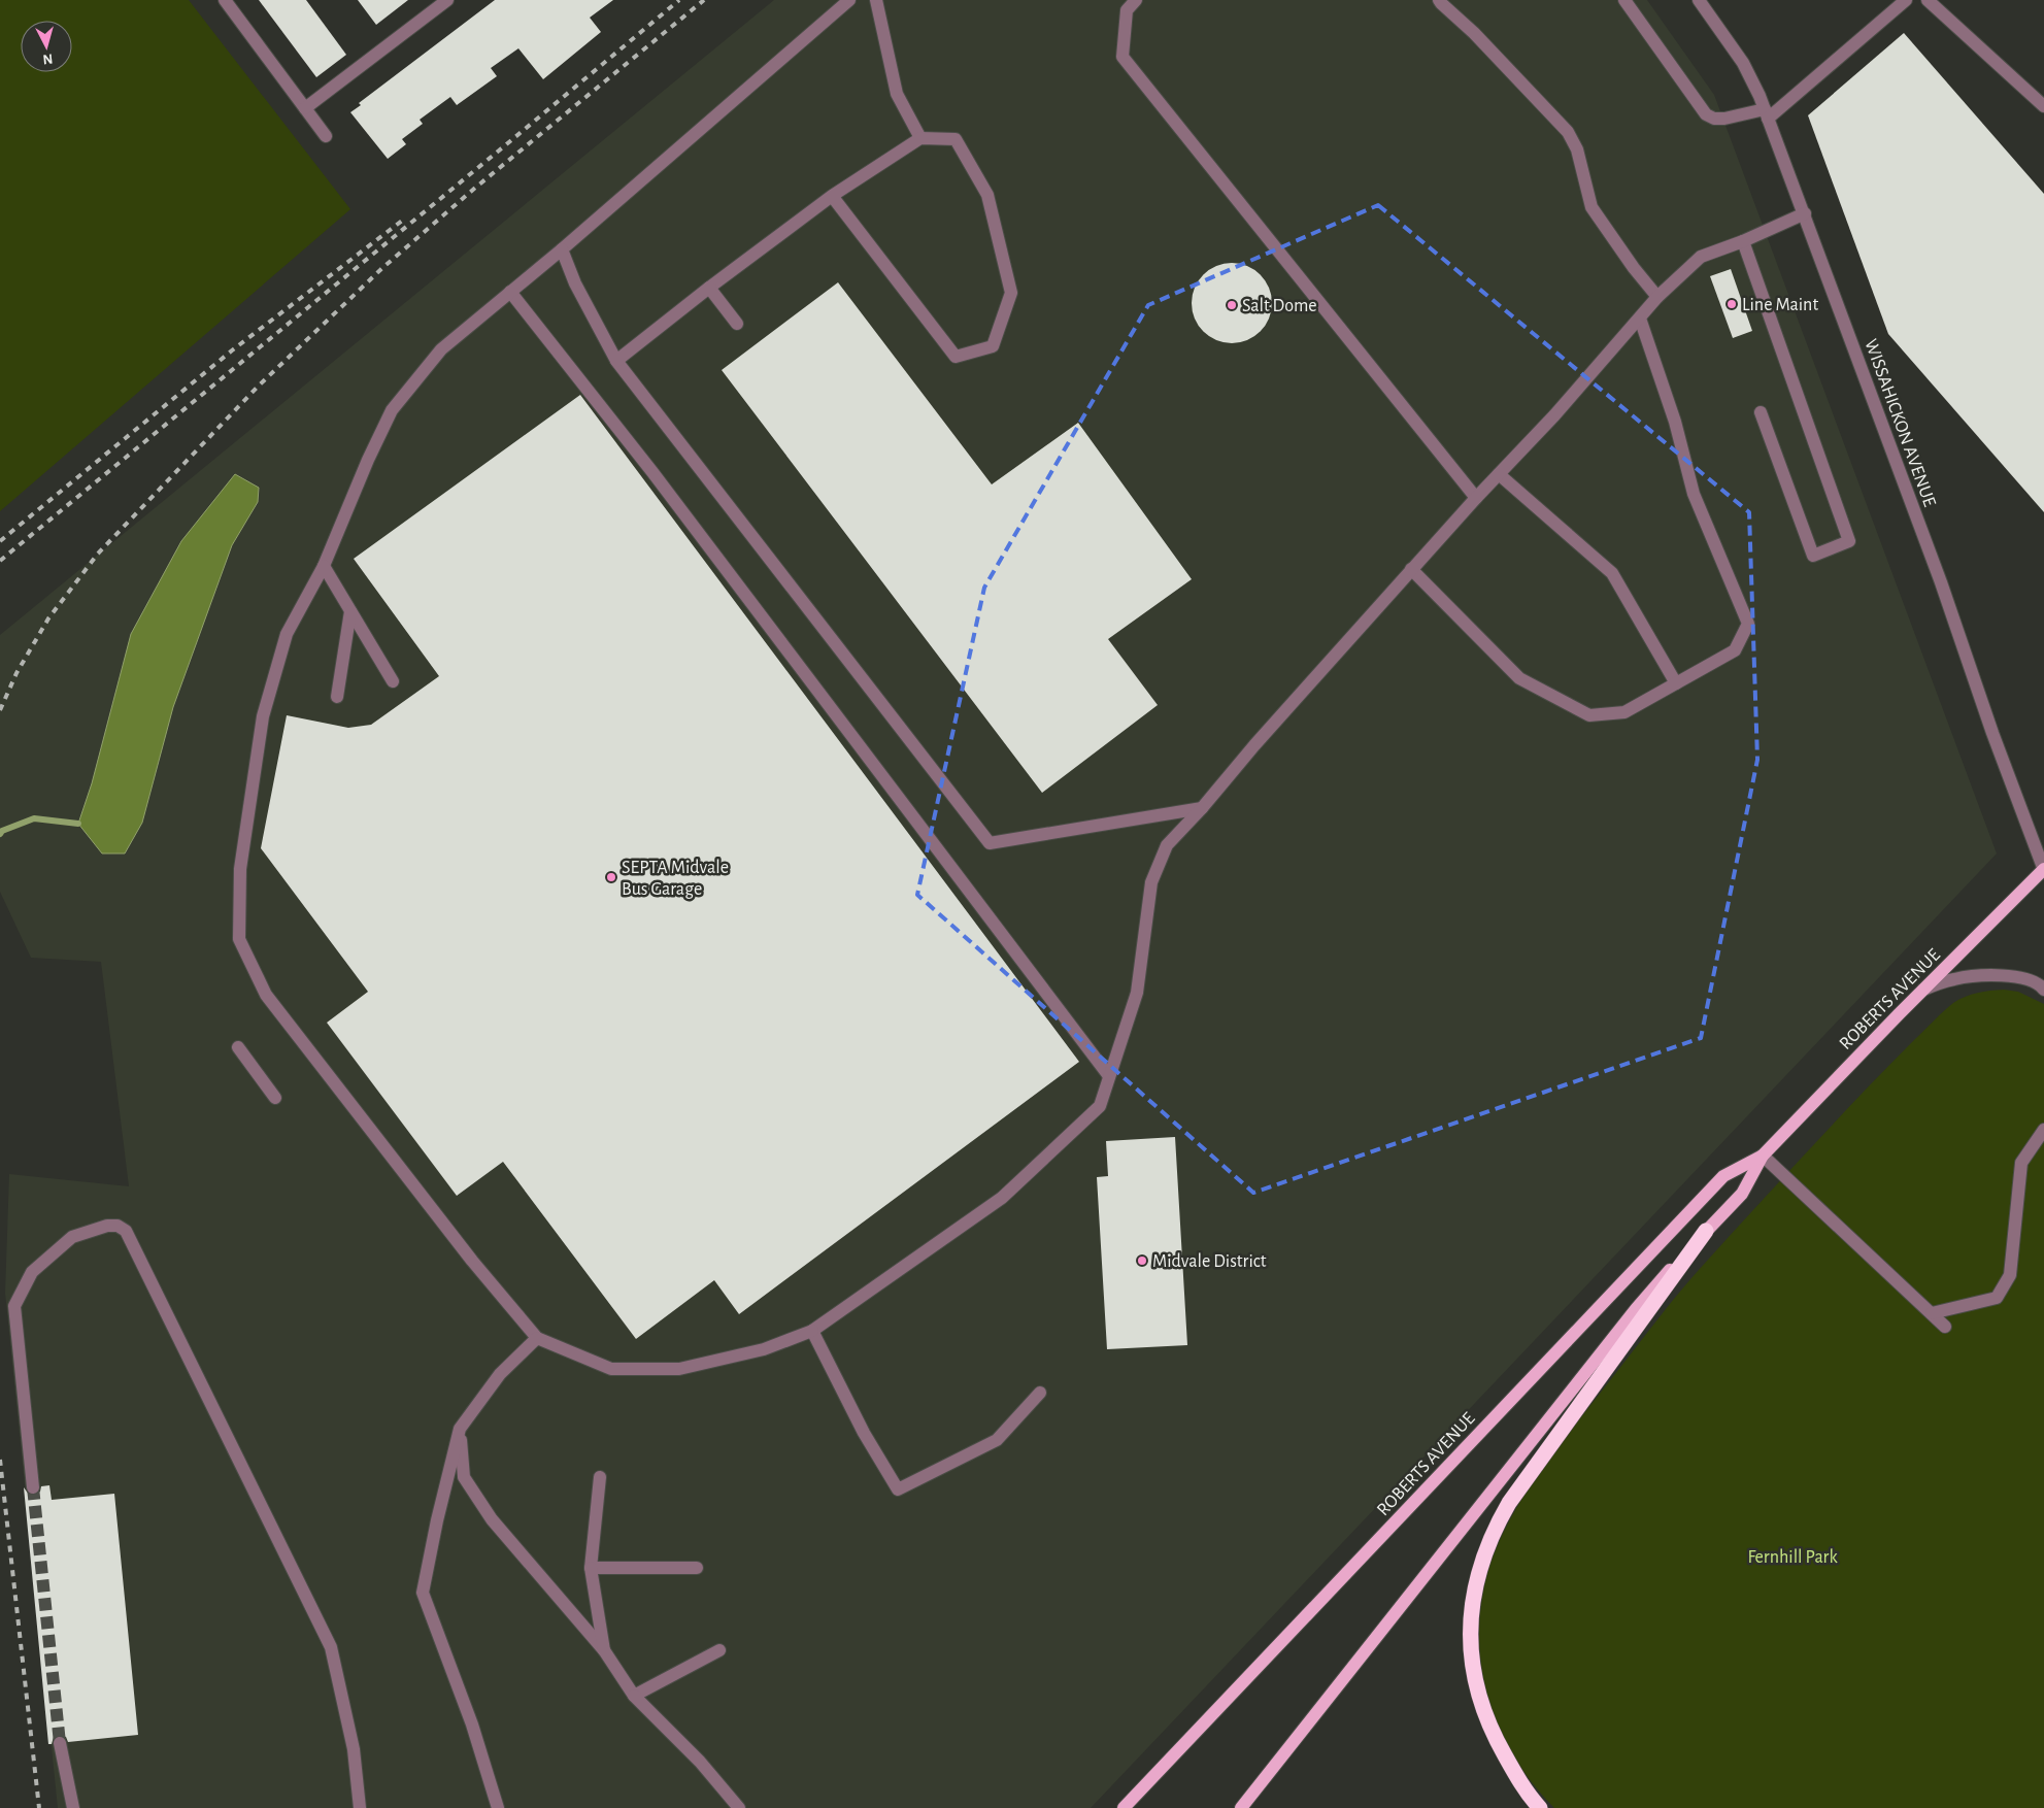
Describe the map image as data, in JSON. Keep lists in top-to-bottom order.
{
  "streets": {
    "main road": ["ROBERTS AVENUE"],
    "street": ["WISSAHICKON AVENUE"]
  },
  "crossings": [
    ["WISSAHICKON AVENUE", "ROBERTS AVENUE"]
  ],
  "parks": ["Fernhill Park"],
  "places": [
    "Line Maint",
    "Salt Dome",
    "SEPTA Midvale Bus Garage",
    "Midvale District"
  ],
  "north": "bottom"
}
